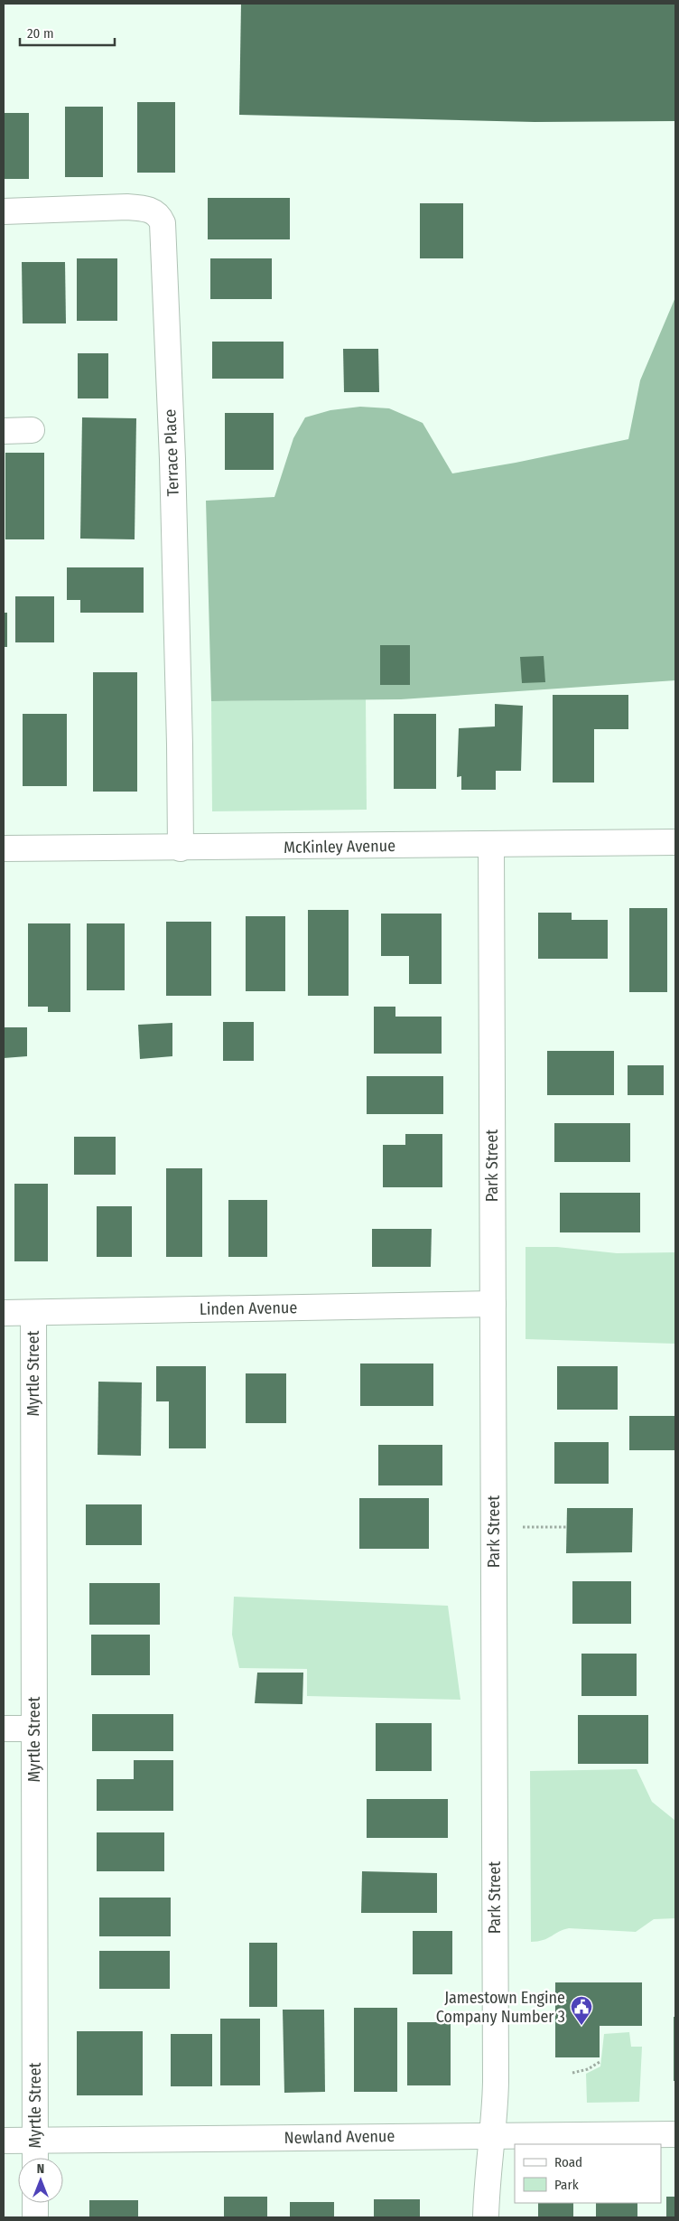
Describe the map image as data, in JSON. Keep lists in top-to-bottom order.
{
  "streets": {
    "street": [
      "Terrace Place",
      "McKinley Avenue",
      "Park Street",
      "Linden Avenue",
      "Myrtle Street",
      "Newland Avenue"
    ]
  },
  "crossings": [
    ["Terrace Place", "McKinley Avenue"],
    ["McKinley Avenue", "Park Street"],
    ["Park Street", "Linden Avenue"],
    ["Park Street", "Newland Avenue"],
    ["Linden Avenue", "Myrtle Street"],
    ["Myrtle Street", "Newland Avenue"]
  ],
  "places": {
    "public building": ["Jamestown Engine Company Number 3"]
  },
  "legend": ["Road", "Park"],
  "scale_bar": "20 m",
  "north": "top"
}
